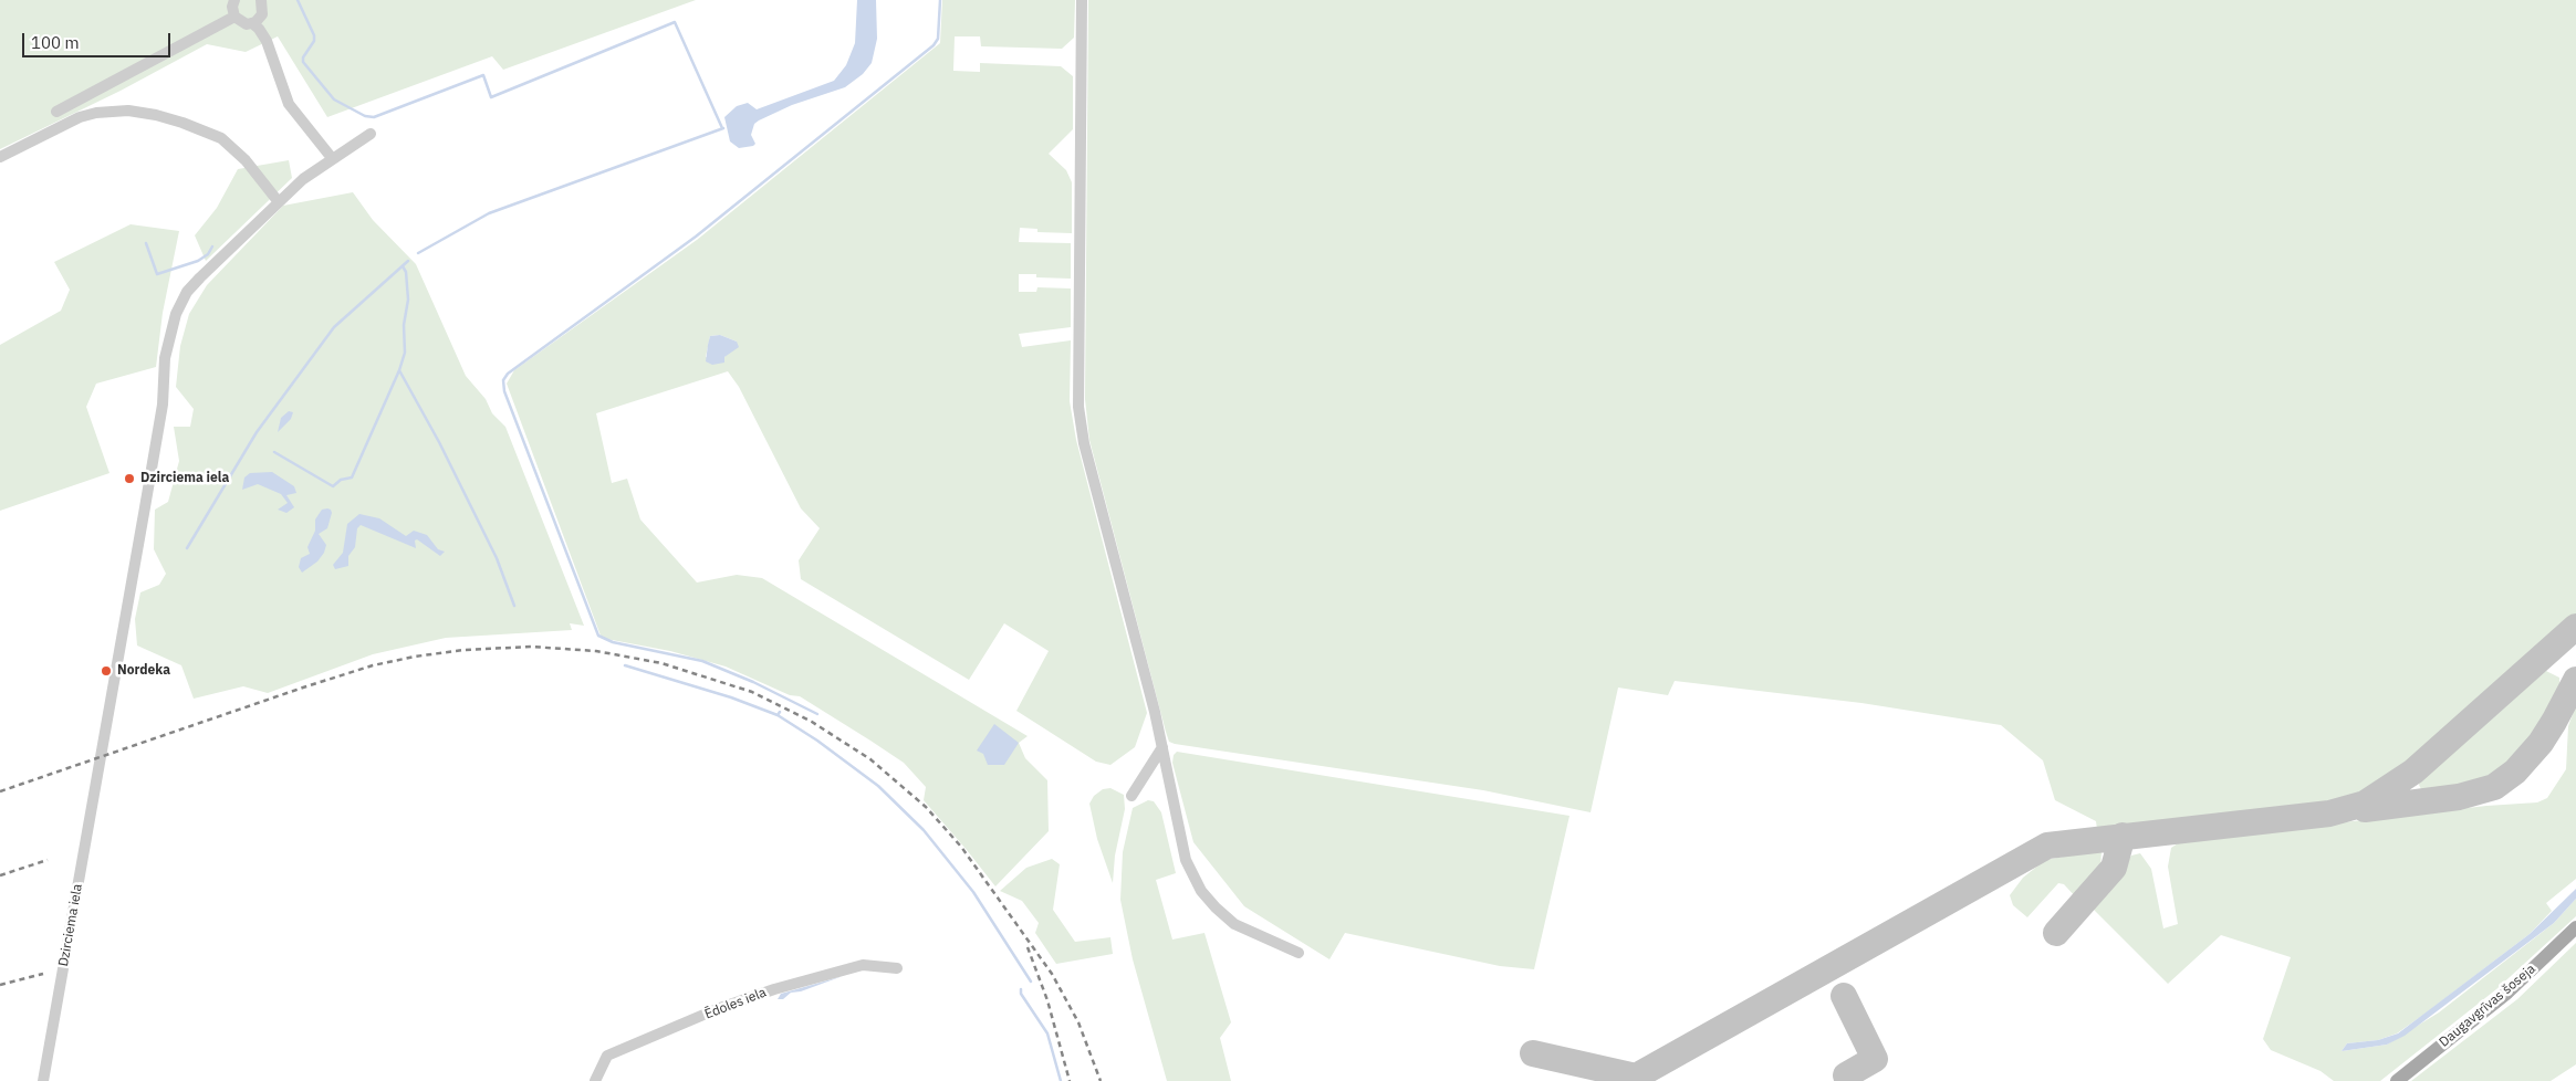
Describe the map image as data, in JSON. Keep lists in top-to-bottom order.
{
  "streets": {
    "main road": ["Daugavgrīvas šoseja"],
    "street": ["Dzirciema iela", "Ēdoles iela"]
  },
  "places": ["Dzirciema iela", "Nordeka"],
  "scale_bar": "100 m"
}
